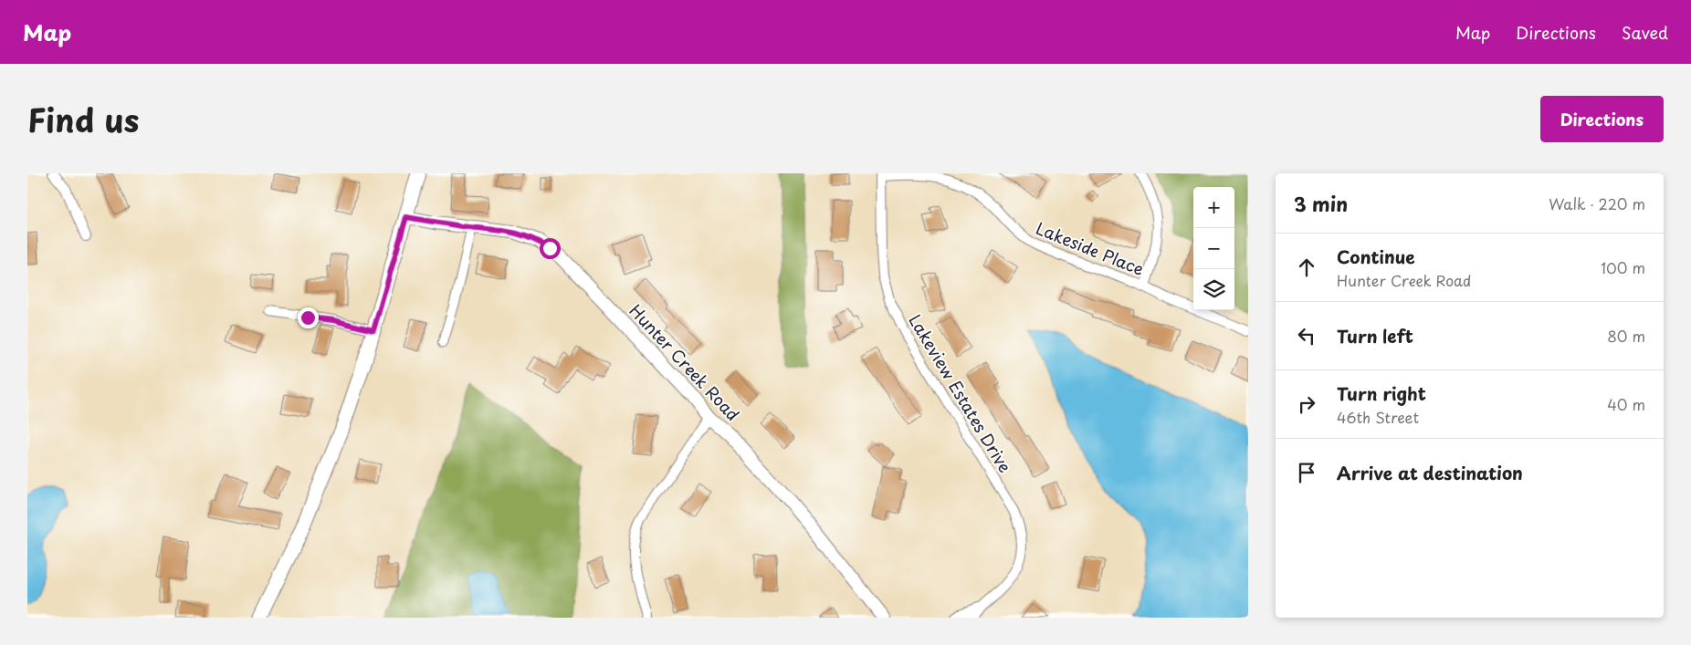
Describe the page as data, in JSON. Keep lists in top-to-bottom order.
{
  "streets": {
    "main road": ["Hunter Creek Road"],
    "street": ["Lakeside Place", "Lakeview Estates Drive"]
  },
  "crossings": [
    ["Lakeside Place", "Lakeview Estates Drive"]
  ],
  "page": {
    "header": "Map",
    "nav": ["Map", "Directions", "Saved"],
    "title": "Find us",
    "buttons": "Directions",
    "heading": ["3 min", "Walk · 220 m"],
    "map_buttons": ["+", "−"],
    "list": [
      ["Continue", "Hunter Creek Road", "100 m"],
      ["Turn left", "80 m"],
      ["Turn right", "46th Street", "40 m"],
      "Arrive at destination"
    ]
  }
}
